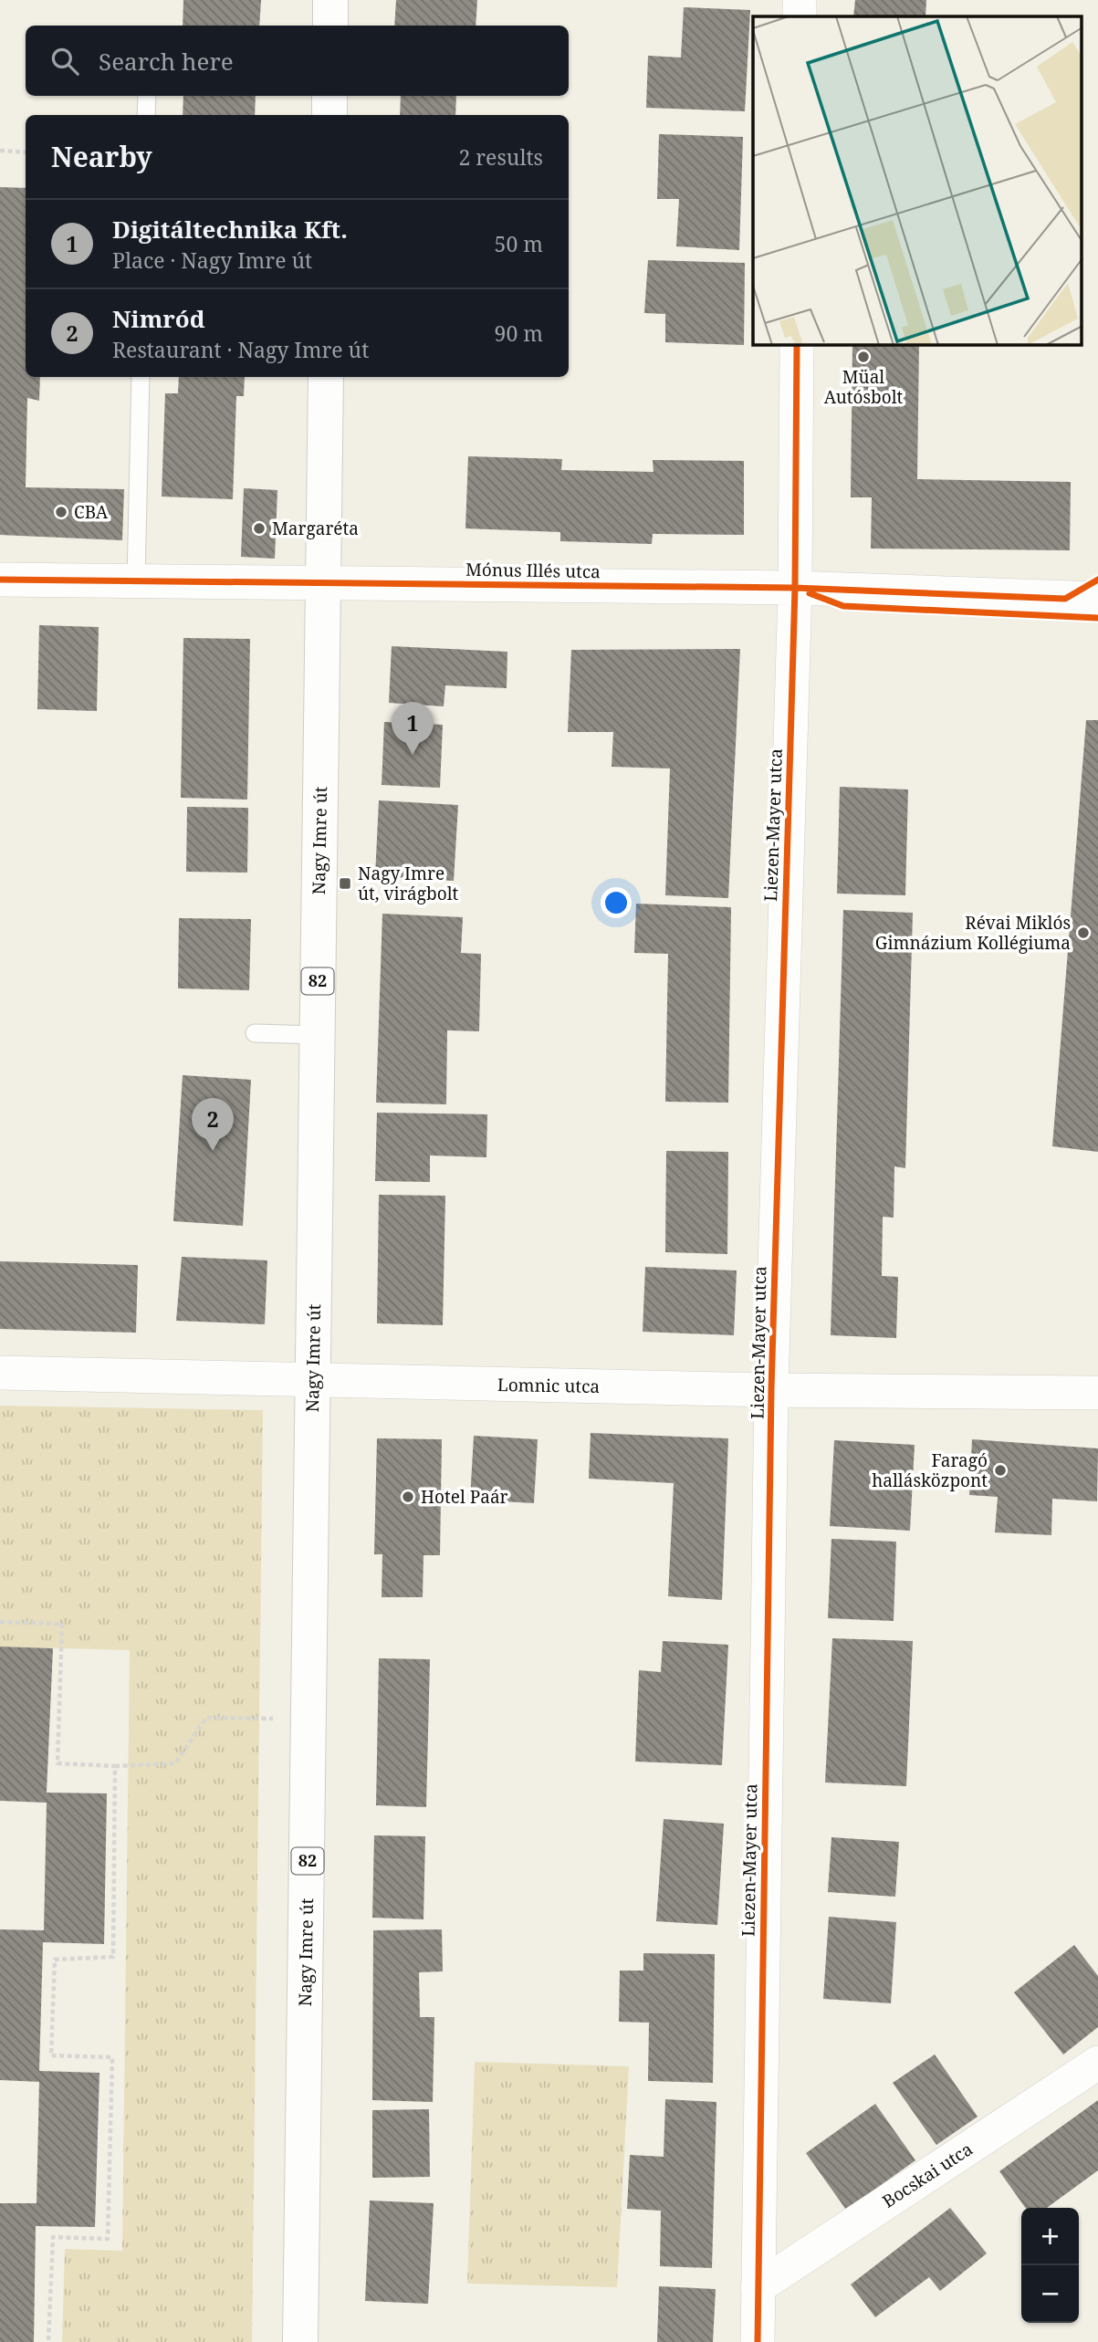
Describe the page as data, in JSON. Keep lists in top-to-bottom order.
{
  "streets": {
    "main road": ["Nagy Imre út", "82"],
    "street": [
      "Mónus Illés utca",
      "Liezen-Mayer utca",
      "Lomnic utca",
      "Bocskai utca"
    ]
  },
  "crossings": [
    ["Mónus Illés utca", "Liezen-Mayer utca"],
    ["Mónus Illés utca", "Nagy Imre út"],
    ["Liezen-Mayer utca", "Lomnic utca"],
    ["Liezen-Mayer utca", "Bocskai utca"],
    ["Nagy Imre út", "Lomnic utca"]
  ],
  "places": {
    "other": [
      "Müal Autósbolt",
      "CBA",
      "Margaréta",
      "Révai Miklós Gimnázium Kollégiuma",
      "Faragó hallásközpont",
      "Hotel Paár"
    ],
    "transit": ["Nagy Imre út, virágbolt"]
  },
  "page": {
    "search": "Search here",
    "heading": ["Nearby", "2 results"],
    "list": [
      {
        "mark": "1",
        "name": "Digitáltechnika Kft.",
        "note": "Place · Nagy Imre út",
        "value": "50 m"
      },
      {
        "mark": "2",
        "name": "Nimród",
        "note": "Restaurant · Nagy Imre út",
        "value": "90 m"
      }
    ],
    "pins": ["1", "2"],
    "map_buttons": ["+", "−"]
  }
}
